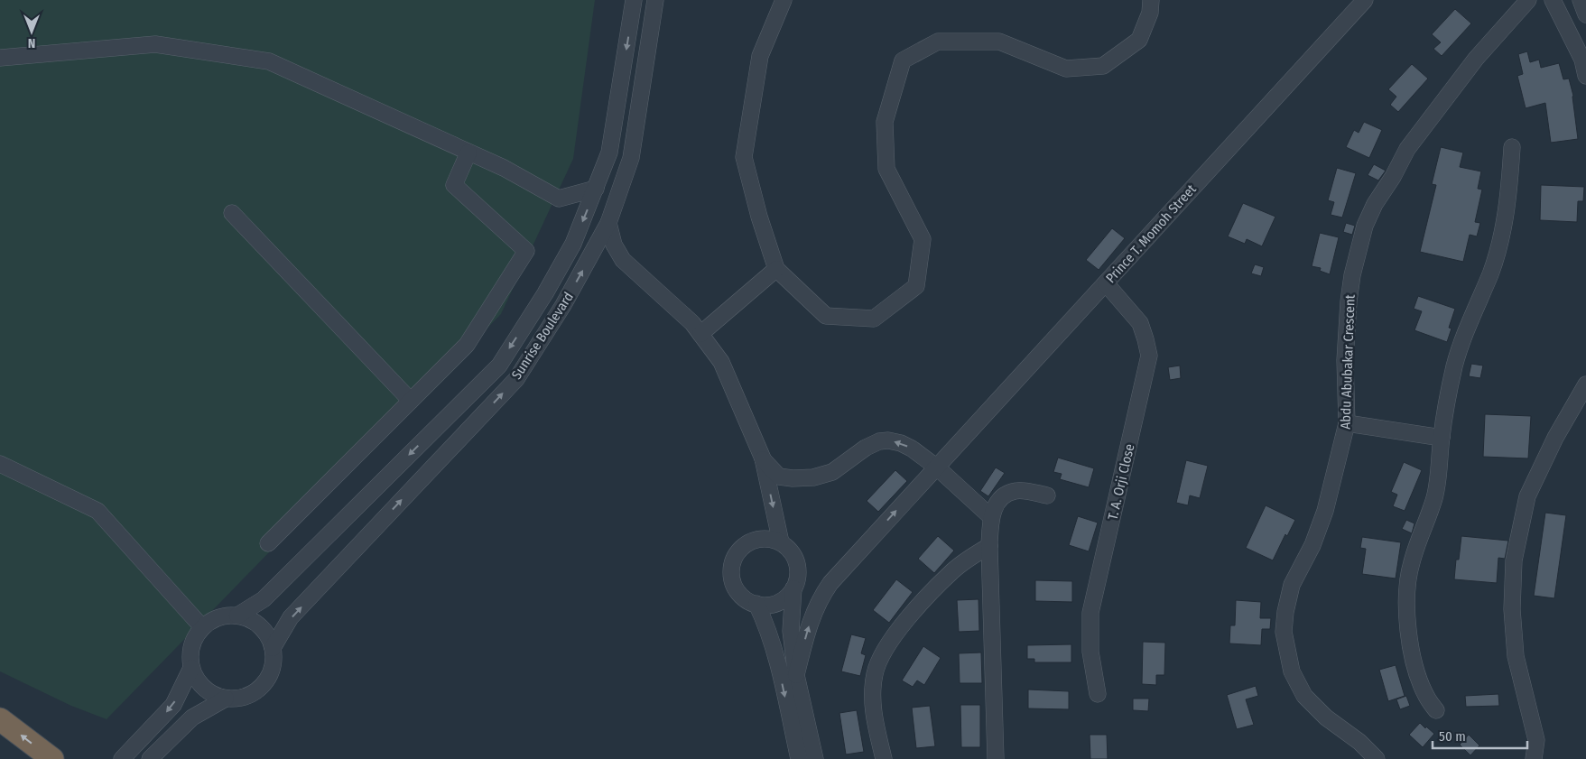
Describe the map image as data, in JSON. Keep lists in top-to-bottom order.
{
  "streets": {
    "street": [
      "Prince T. Momoh Street",
      "Sunrise Boulevard",
      "Abdu Abubakar Crescent",
      "T. A. Orji Close"
    ]
  },
  "crossings": [
    ["Prince T. Momoh Street", "T. A. Orji Close"]
  ],
  "scale_bar": "50 m",
  "north": "bottom"
}
